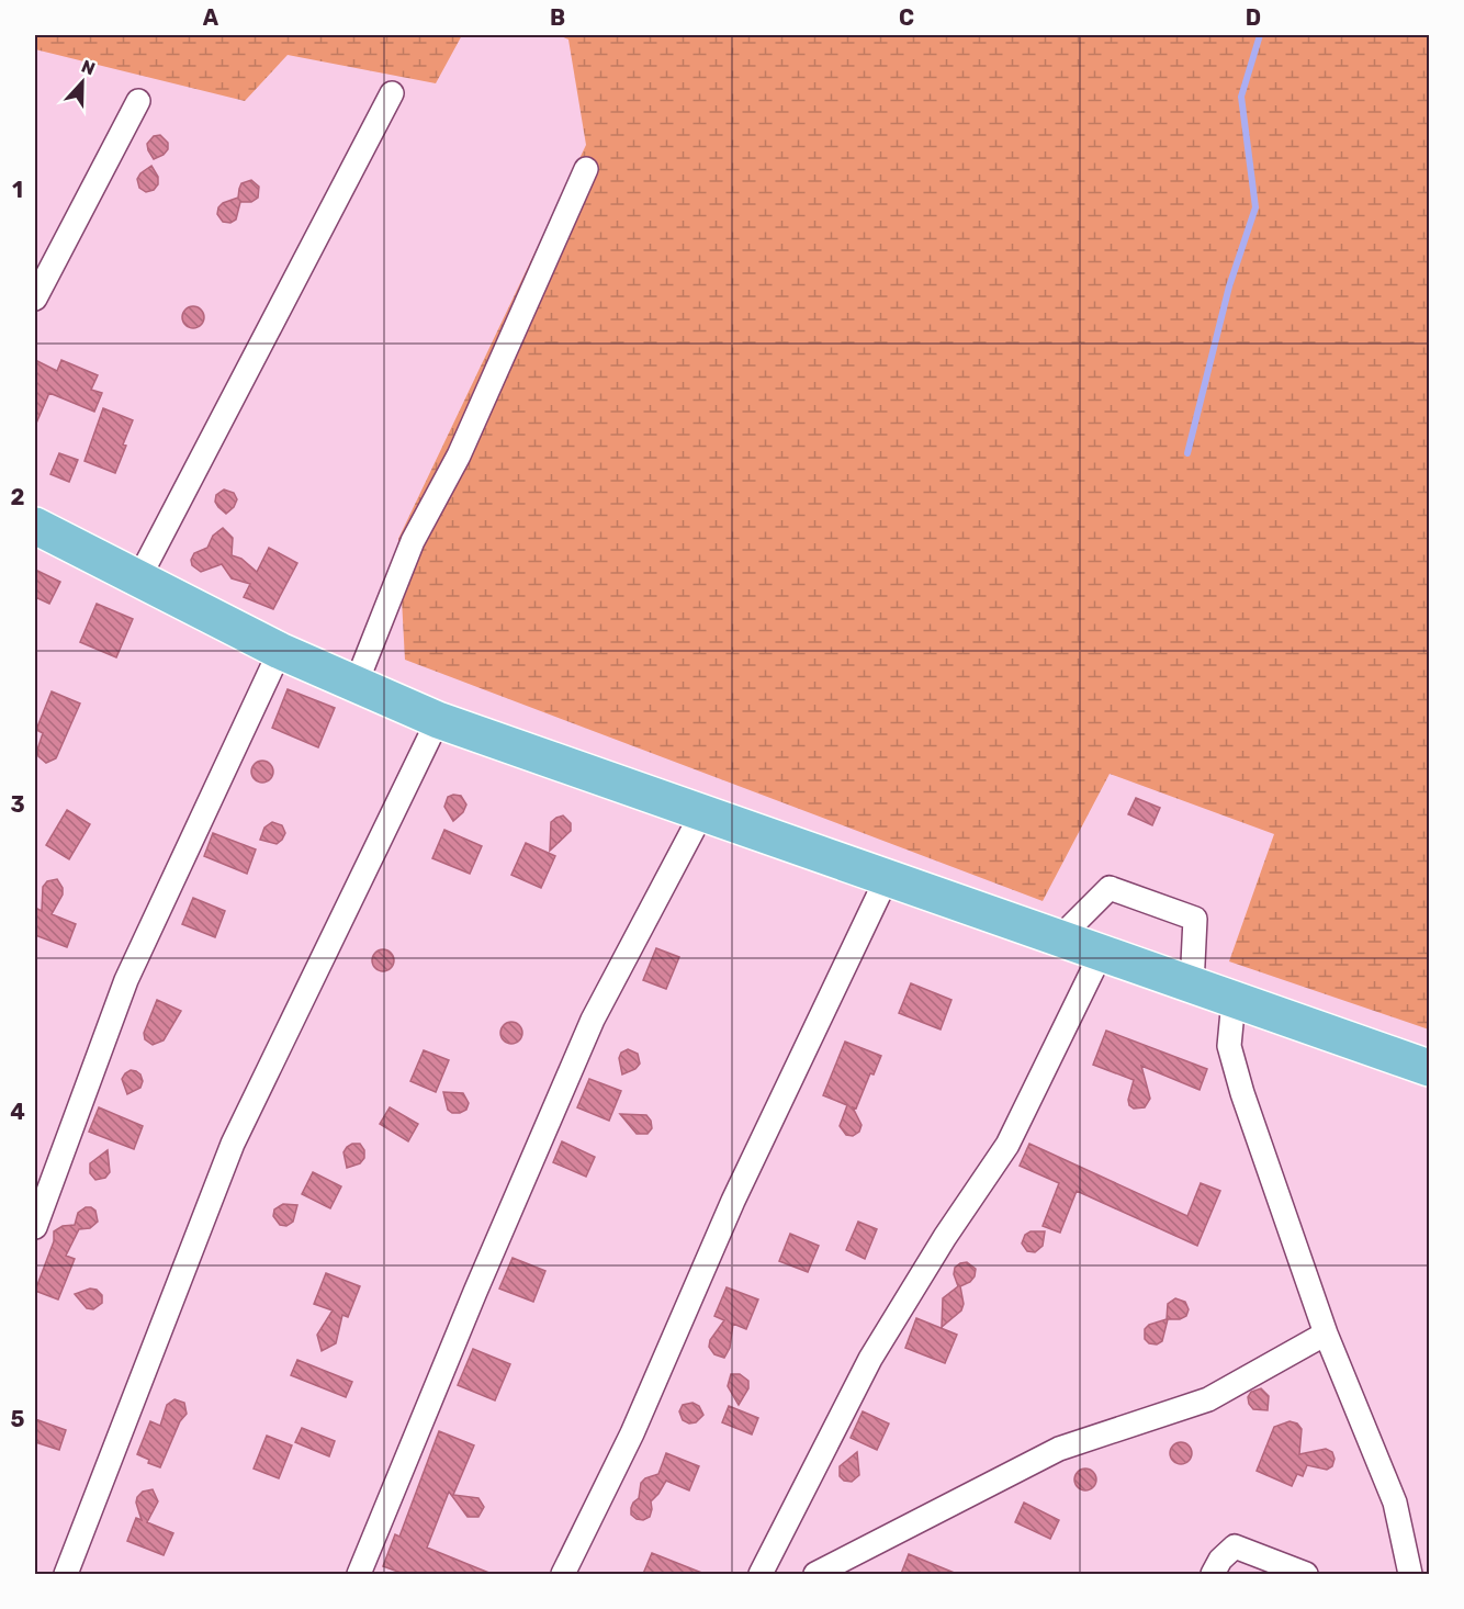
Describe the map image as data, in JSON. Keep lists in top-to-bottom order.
{
  "north": "top",
  "grid": {
    "columns": [
      "A",
      "B",
      "C",
      "D"
    ],
    "rows": [
      "1",
      "2",
      "3",
      "4",
      "5"
    ]
  }
}
